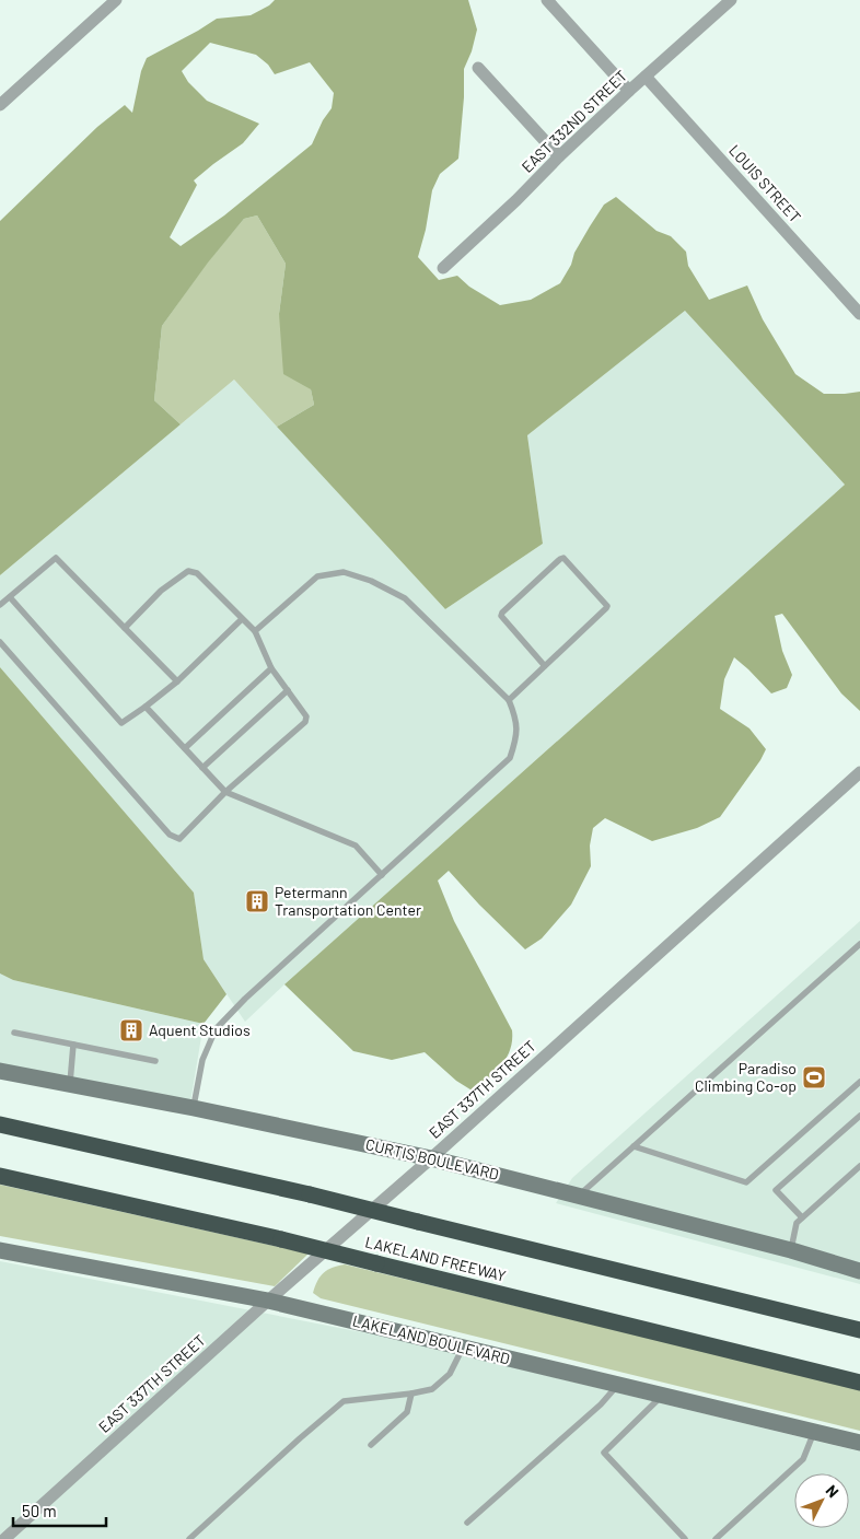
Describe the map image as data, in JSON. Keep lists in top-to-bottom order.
{
  "streets": {
    "highway": ["LAKELAND FREEWAY"],
    "street": [
      "EAST 332ND STREET",
      "LOUIS STREET",
      "EAST 337TH STREET",
      "CURTIS BOULEVARD",
      "LAKELAND BOULEVARD"
    ]
  },
  "crossings": [
    ["EAST 332ND STREET", "LOUIS STREET"],
    ["EAST 337TH STREET", "CURTIS BOULEVARD"],
    ["EAST 337TH STREET", "LAKELAND BOULEVARD"]
  ],
  "places": {
    "building": ["Petermann Transportation Center", "Aquent Studios"],
    "sports": ["Paradiso Climbing Co-op"]
  },
  "scale_bar": "50 m",
  "north": "top right"
}
